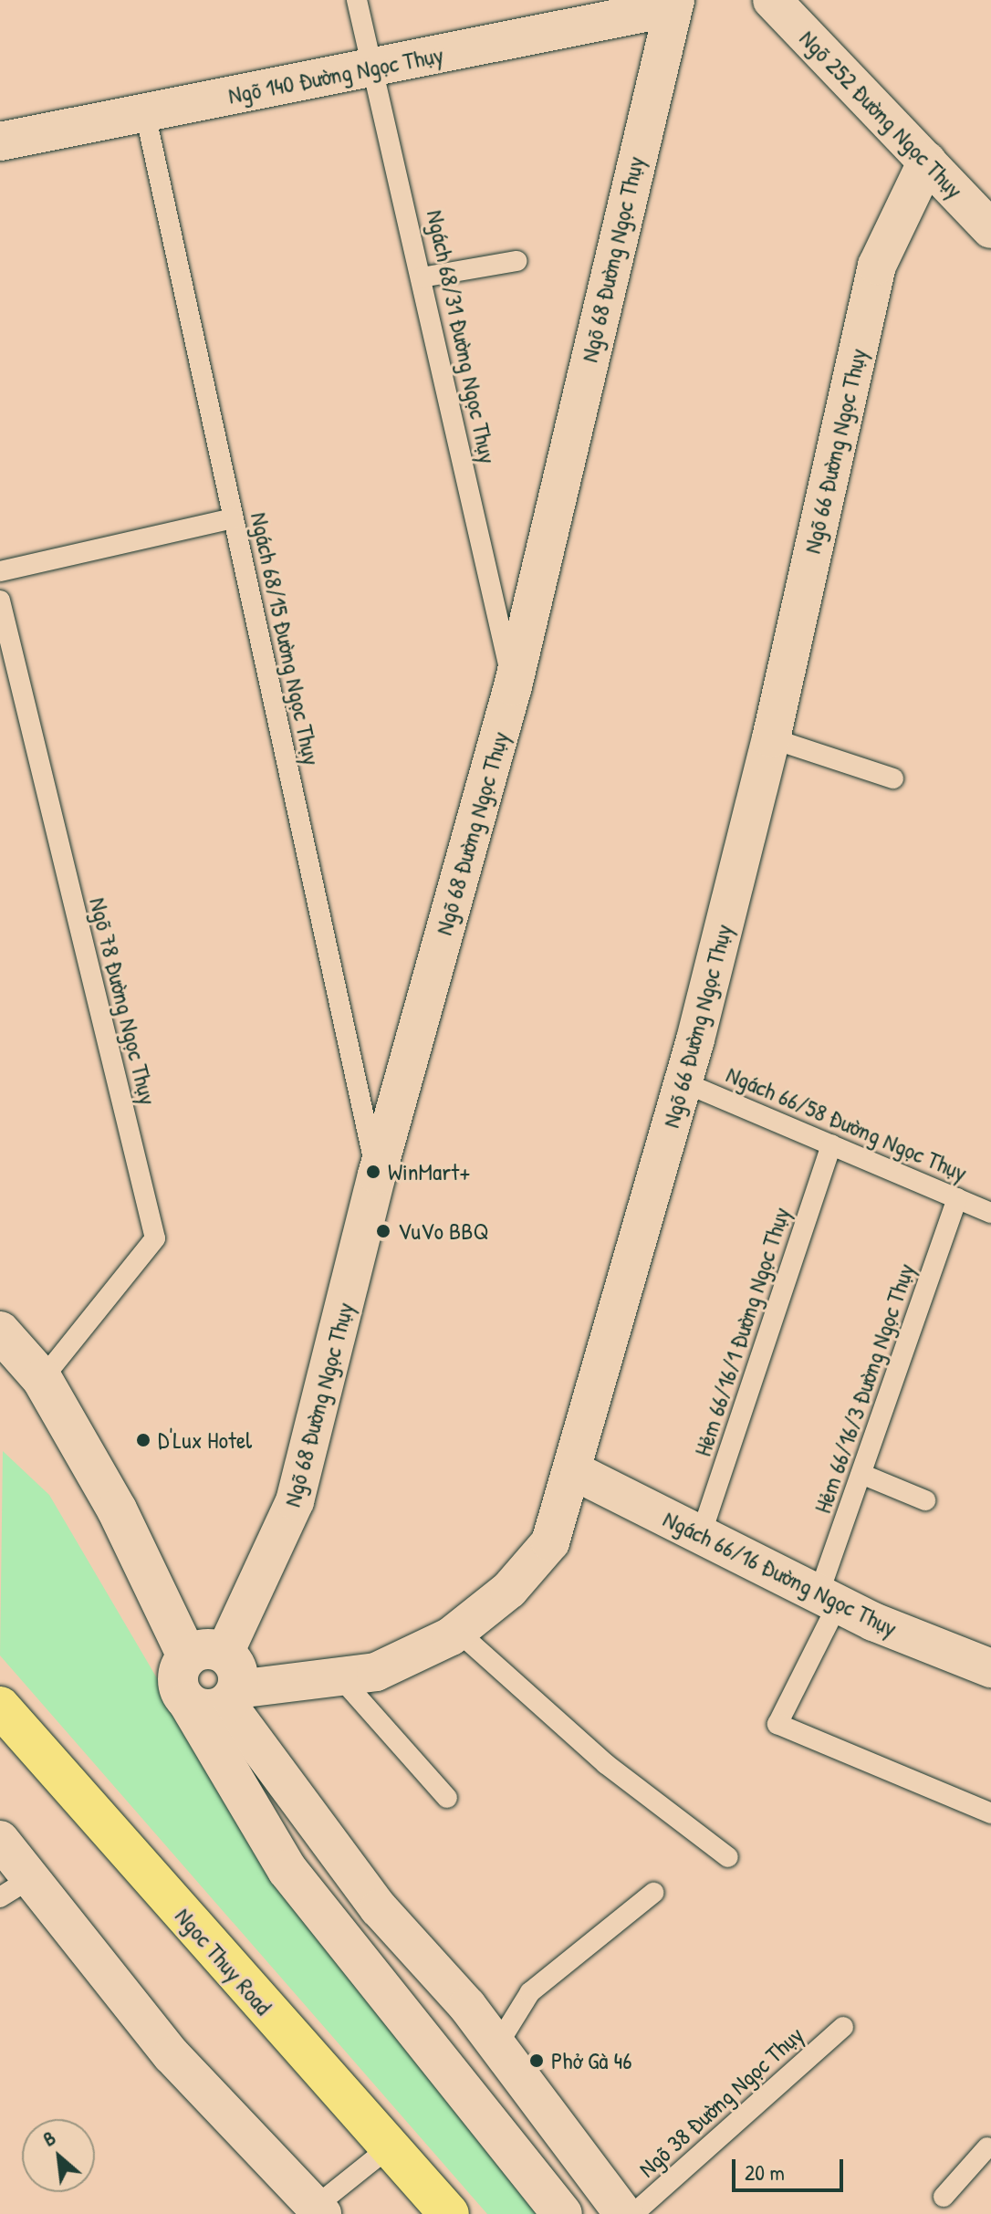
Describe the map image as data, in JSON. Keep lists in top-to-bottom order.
{
  "streets": {
    "main road": ["Ngoc Thuy Road"],
    "street": [
      "Ngõ 140 Đường Ngọc Thụy",
      "Ngõ 252 Đường Ngọc Thụy",
      "Ngõ 68 Đường Ngọc Thụy",
      "Ngõ 66 Đường Ngọc Thụy",
      "Ngách 66/16 Đường Ngọc Thụy"
    ],
    "lane": [
      "Ngách 68/31 Đường Ngọc Thụy",
      "Ngách 68/15 Đường Ngọc Thụy",
      "Ngõ 78 Đường Ngọc Thụy",
      "Ngách 66/58 Đường Ngọc Thụy",
      "Hẻm 66/16/1 Đường Ngọc Thụy",
      "Hẻm 66/16/3 Đường Ngọc Thụy",
      "Ngõ 38 Đường Ngọc Thụy"
    ]
  },
  "crossings": [
    ["Ngõ 140 Đường Ngọc Thụy", "Ngõ 68 Đường Ngọc Thụy"],
    ["Ngõ 140 Đường Ngọc Thụy", "Ngách 68/31 Đường Ngọc Thụy"],
    ["Ngõ 140 Đường Ngọc Thụy", "Ngách 68/15 Đường Ngọc Thụy"],
    ["Ngõ 252 Đường Ngọc Thụy", "Ngõ 66 Đường Ngọc Thụy"],
    ["Ngõ 68 Đường Ngọc Thụy", "Ngách 68/31 Đường Ngọc Thụy"],
    ["Ngõ 68 Đường Ngọc Thụy", "Ngõ 66 Đường Ngọc Thụy"],
    ["Ngõ 68 Đường Ngọc Thụy", "Ngách 68/15 Đường Ngọc Thụy"],
    ["Ngõ 66 Đường Ngọc Thụy", "Ngách 66/58 Đường Ngọc Thụy"],
    ["Ngõ 66 Đường Ngọc Thụy", "Ngách 66/16 Đường Ngọc Thụy"],
    ["Ngách 66/58 Đường Ngọc Thụy", "Hẻm 66/16/1 Đường Ngọc Thụy"],
    ["Ngách 66/58 Đường Ngọc Thụy", "Hẻm 66/16/3 Đường Ngọc Thụy"],
    ["Hẻm 66/16/1 Đường Ngọc Thụy", "Ngách 66/16 Đường Ngọc Thụy"],
    ["Hẻm 66/16/3 Đường Ngọc Thụy", "Ngách 66/16 Đường Ngọc Thụy"]
  ],
  "places": [
    "WinMart+",
    "VuVo BBQ",
    "D'Lux Hotel",
    "Phở Gà 46"
  ],
  "scale_bar": "20 m",
  "north": "top left"
}
